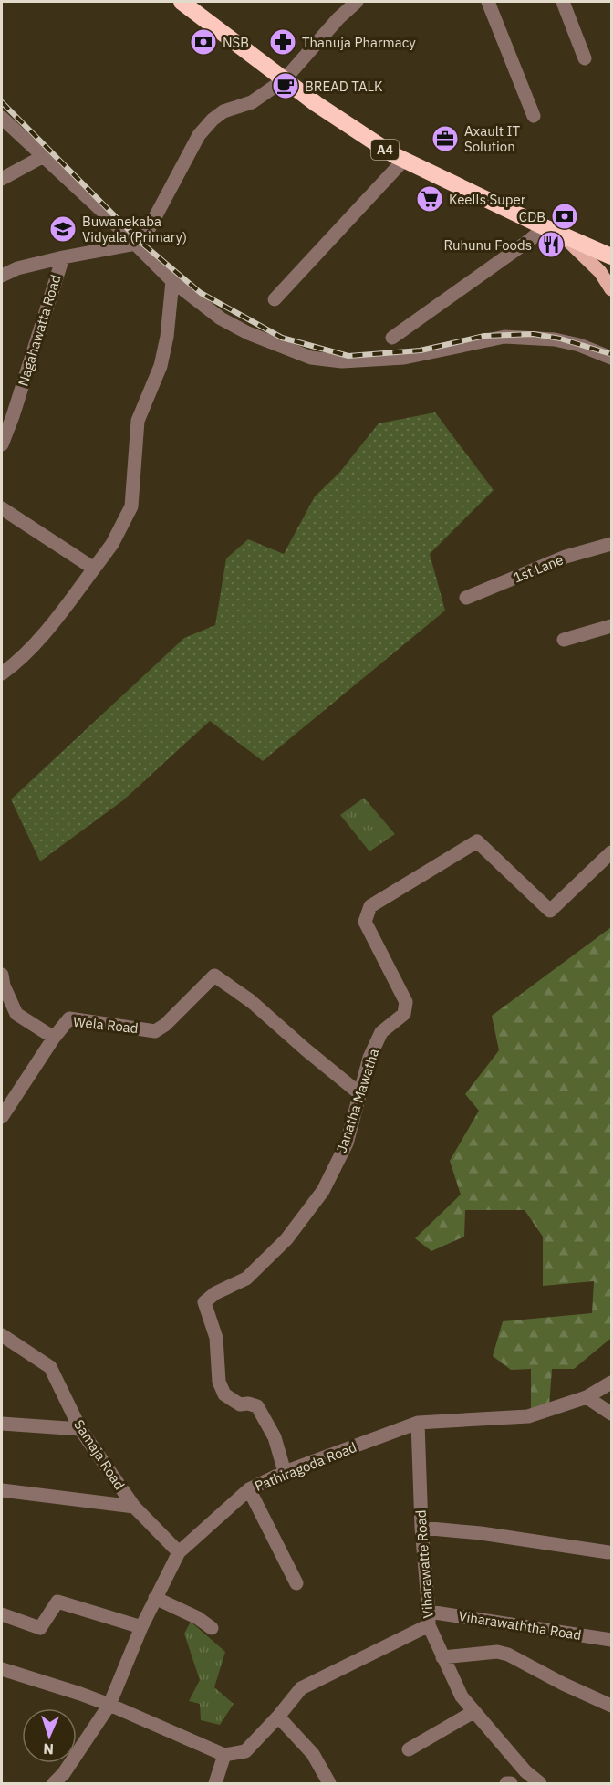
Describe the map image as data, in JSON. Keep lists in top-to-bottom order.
{
  "streets": {
    "highway": ["A4"],
    "street": [
      "Nagahawatta Road",
      "1st Lane",
      "Wela Road",
      "Janatha Mawatha",
      "Samaja Road",
      "Pathiragoda Road",
      "Viharawatte Road",
      "Viharawaththa Road"
    ]
  },
  "crossings": [
    ["Wela Road", "Janatha Mawatha"],
    ["Janatha Mawatha", "Pathiragoda Road"],
    ["Samaja Road", "Pathiragoda Road"],
    ["Pathiragoda Road", "Viharawatte Road"],
    ["Viharawatte Road", "Viharawaththa Road"]
  ],
  "places": {
    "bank": ["NSB", "CDB"],
    "pharmacy": ["Thanuja Pharmacy"],
    "cafe": ["BREAD TALK"],
    "office": ["Axault IT Solution"],
    "supermarket": ["Keells Super"],
    "school or university": ["Buwanekaba Vidyala (Primary)"],
    "restaurant": ["Ruhunu Foods"]
  },
  "north": "bottom"
}
